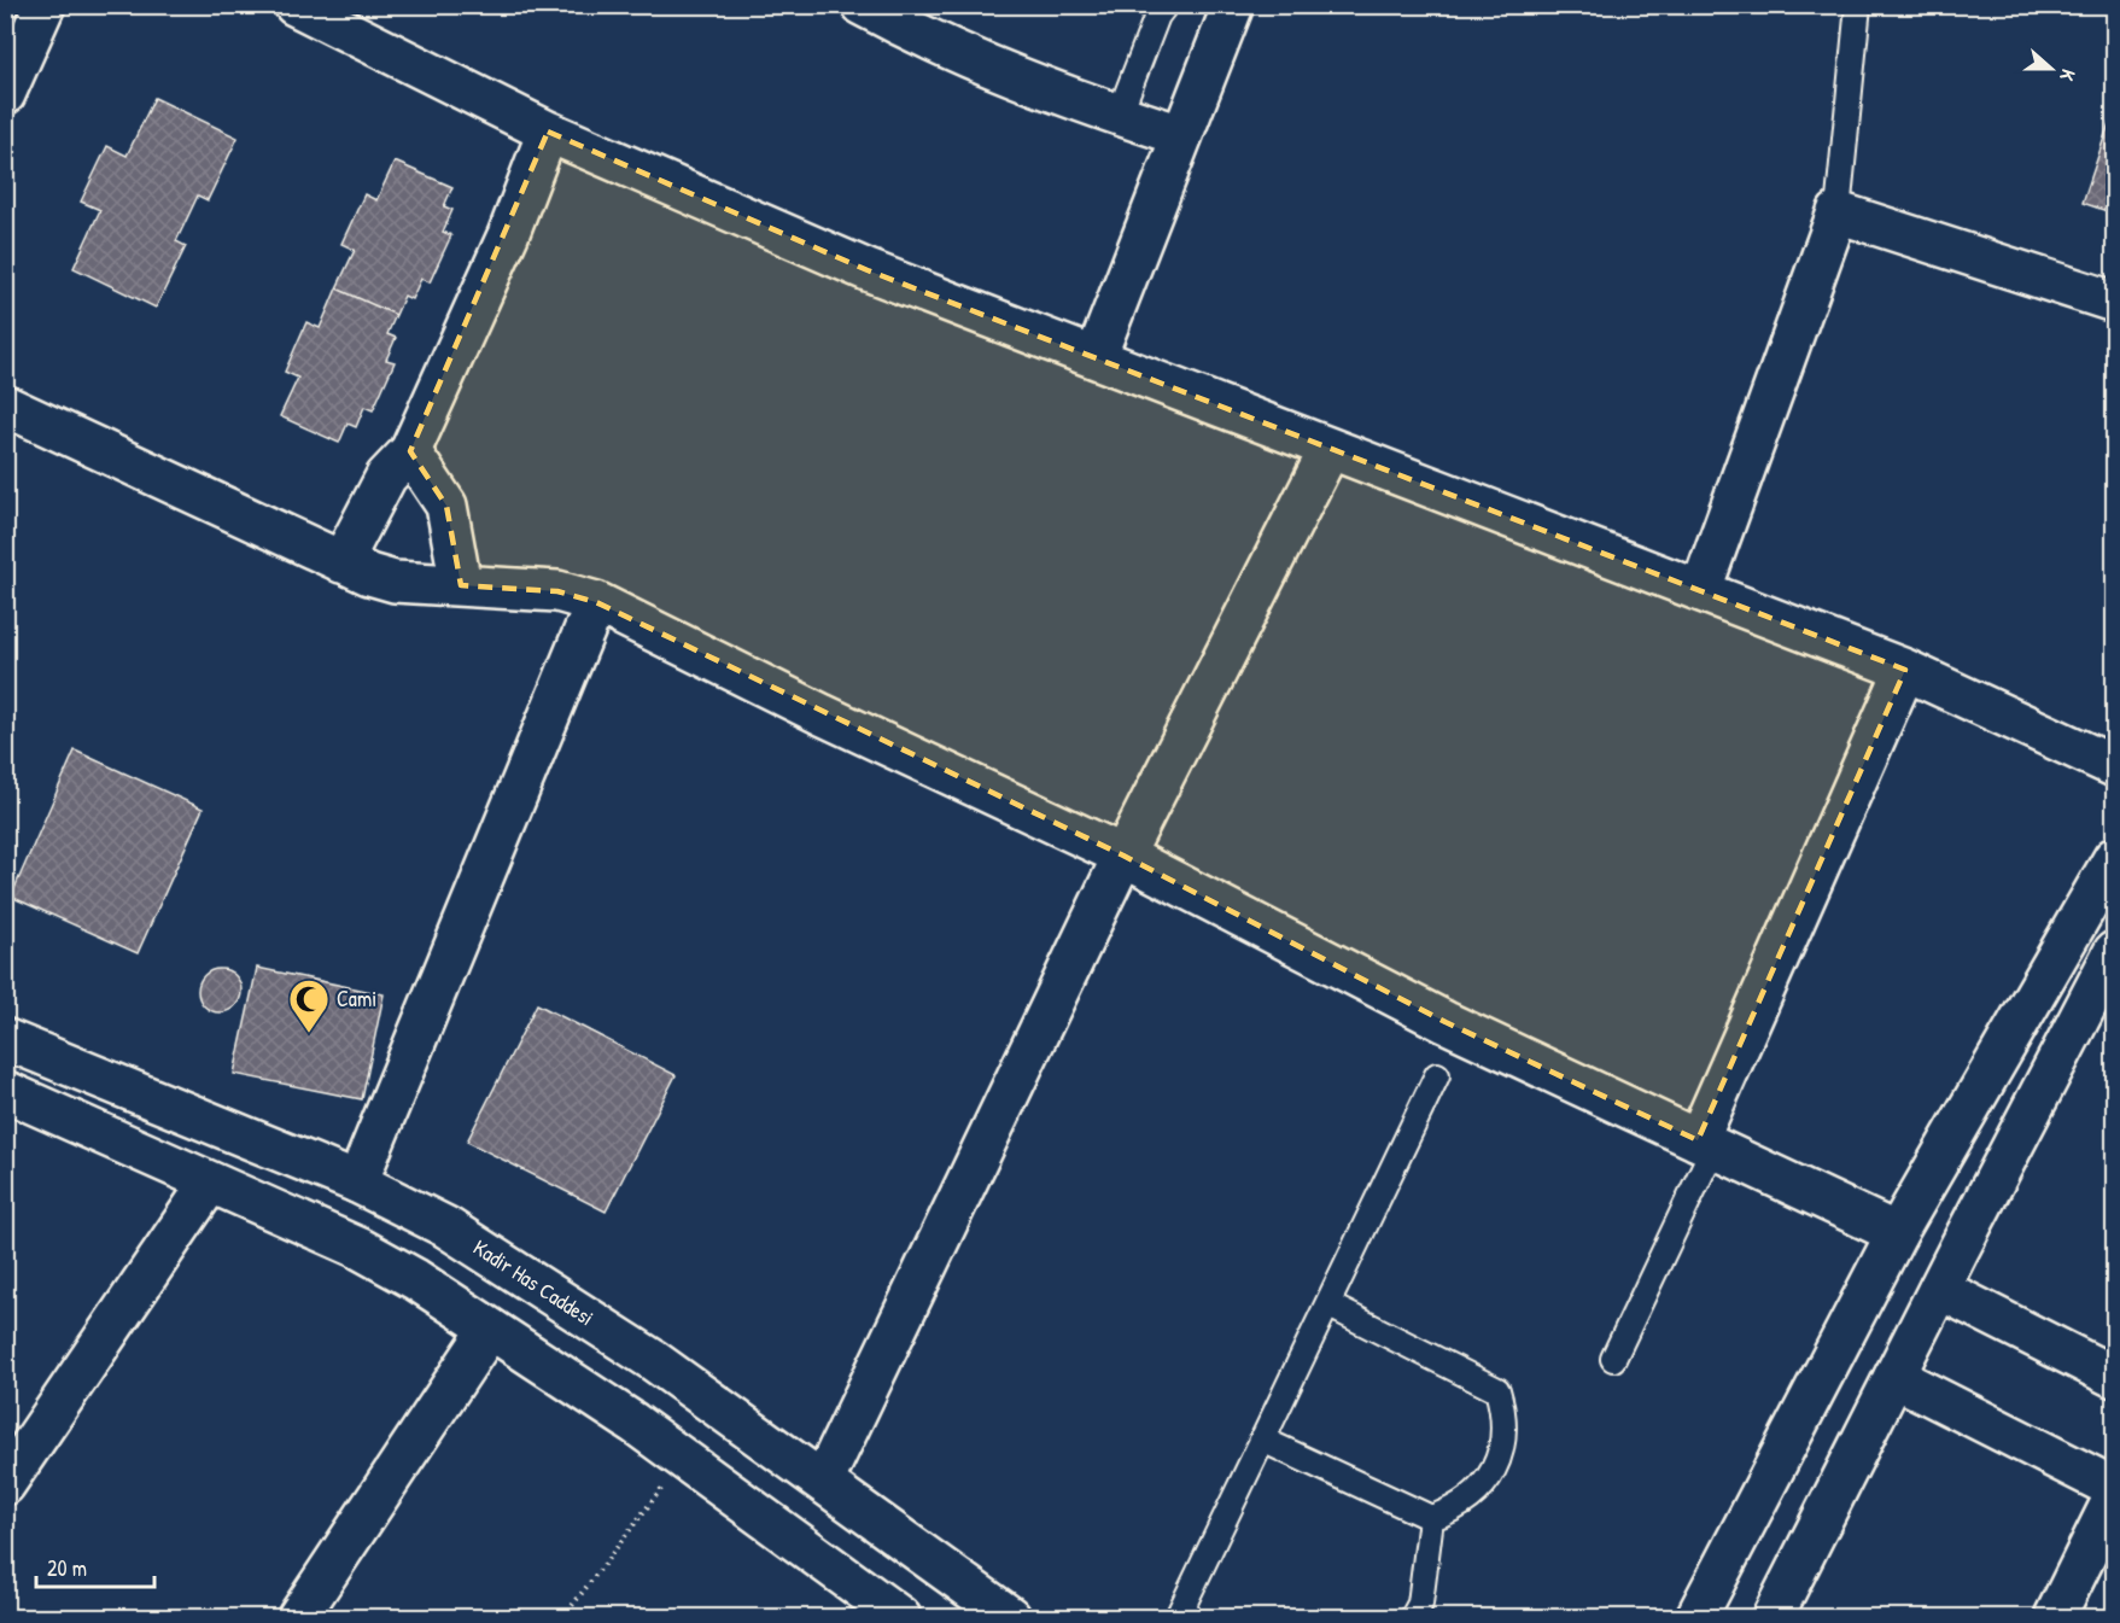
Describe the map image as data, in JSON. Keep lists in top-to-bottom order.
{
  "streets": {
    "street": ["Kadir Has Caddesi"]
  },
  "places": {
    "mosque": ["Cami"]
  },
  "scale_bar": "20 m",
  "north": "right"
}
